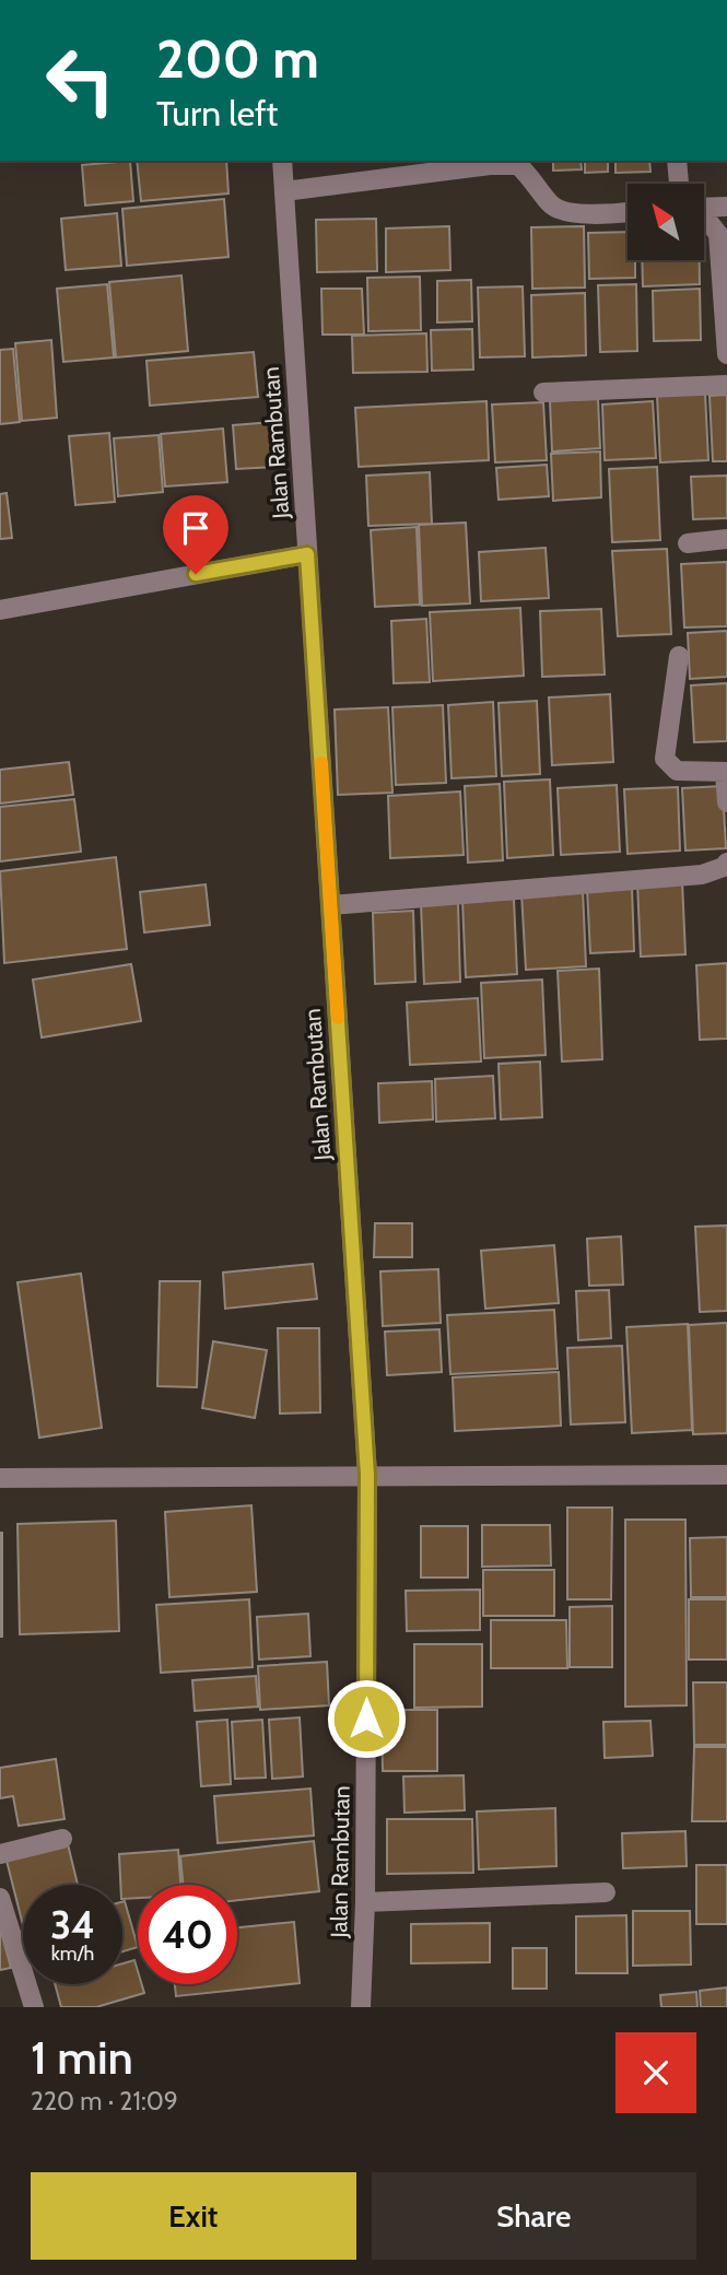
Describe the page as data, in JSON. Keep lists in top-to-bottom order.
{
  "streets": {
    "street": ["Jalan Rambutan"]
  },
  "north": "top left",
  "page": {
    "turn": ["200 m", "Turn left"],
    "speed": "34 km/h",
    "limit": "40",
    "heading": ["1 min", "220 m · 21:09"],
    "buttons": ["Exit", "Share"]
  }
}
